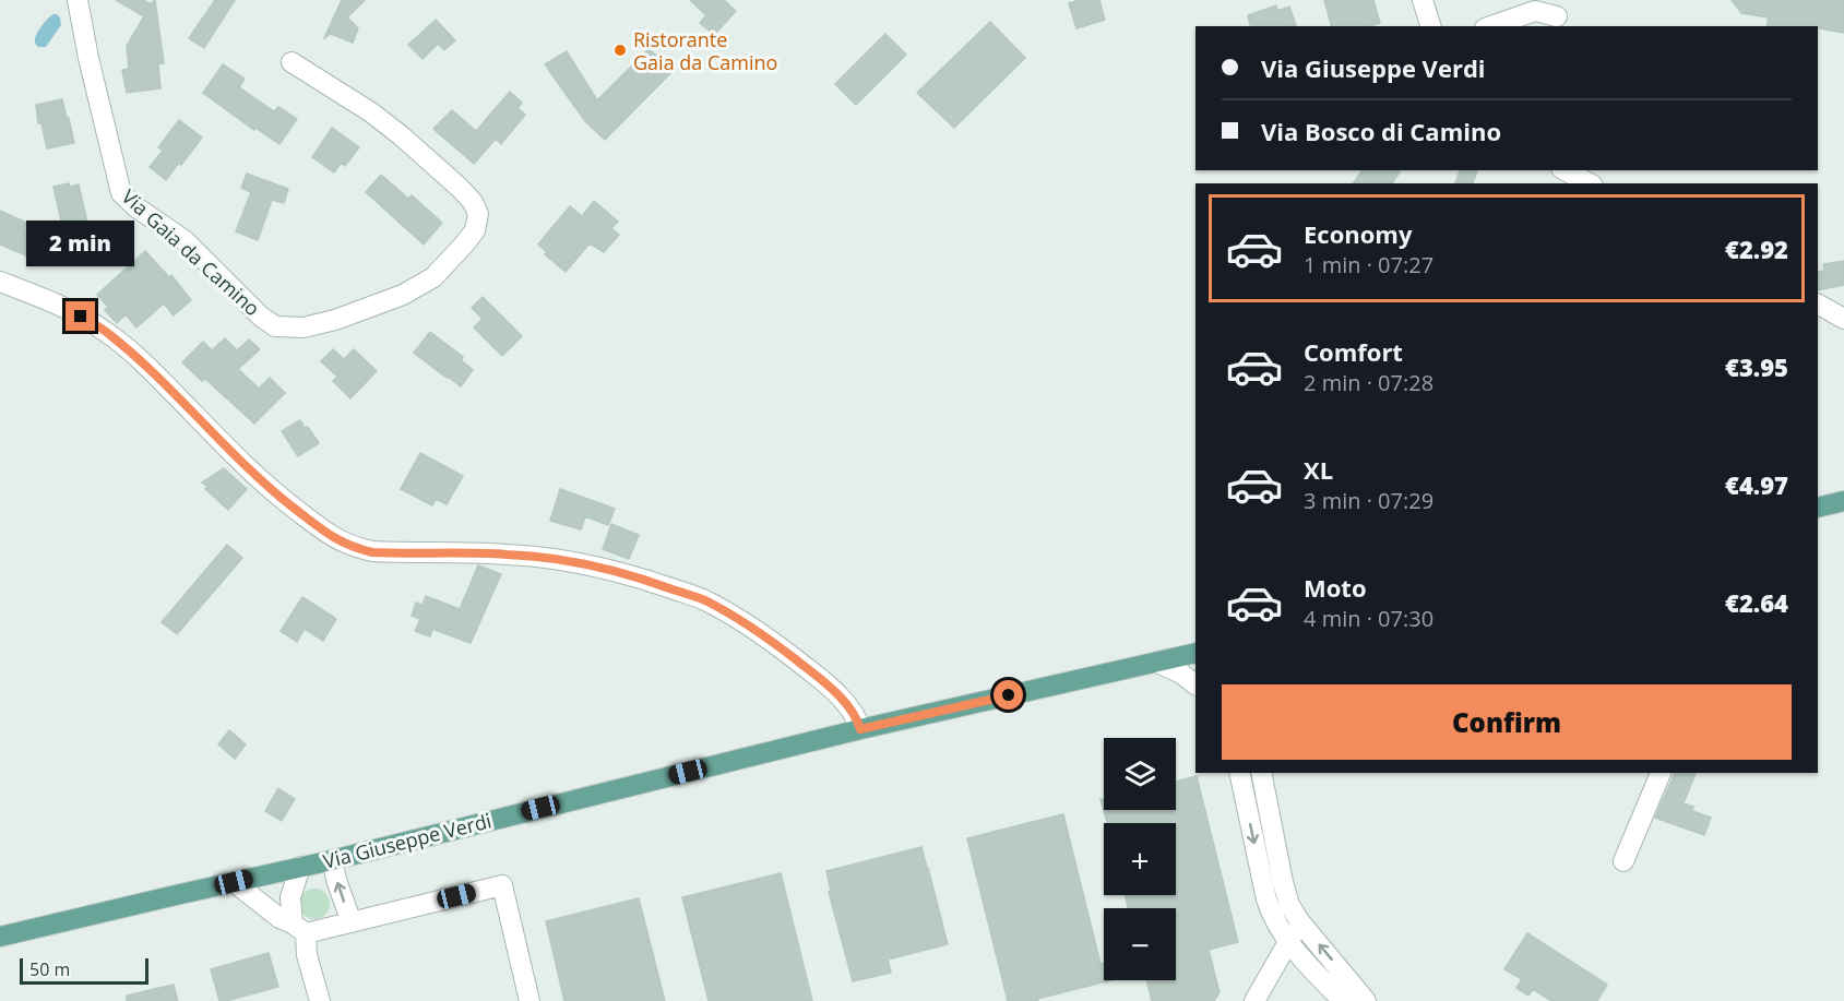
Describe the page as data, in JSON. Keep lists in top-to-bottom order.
{
  "streets": {
    "main road": ["Via Giuseppe Verdi"],
    "street": ["Via Gaia da Camino"]
  },
  "places": ["Ristorante Gaia da Camino"],
  "scale_bar": "50 m",
  "page": {
    "banner": ["Via Giuseppe Verdi", "Via Bosco di Camino"],
    "list": [
      {
        "name": "Economy",
        "note": "1 min · 07:27",
        "value": "€2.92"
      },
      {
        "name": "Comfort",
        "note": "2 min · 07:28",
        "value": "€3.95"
      },
      {
        "name": "XL",
        "note": "3 min · 07:29",
        "value": "€4.97"
      },
      {
        "name": "Moto",
        "note": "4 min · 07:30",
        "value": "€2.64"
      }
    ],
    "bubble": "2 min",
    "buttons": "Confirm",
    "map_buttons": ["+", "−"],
    "scale": "50 m"
  }
}
